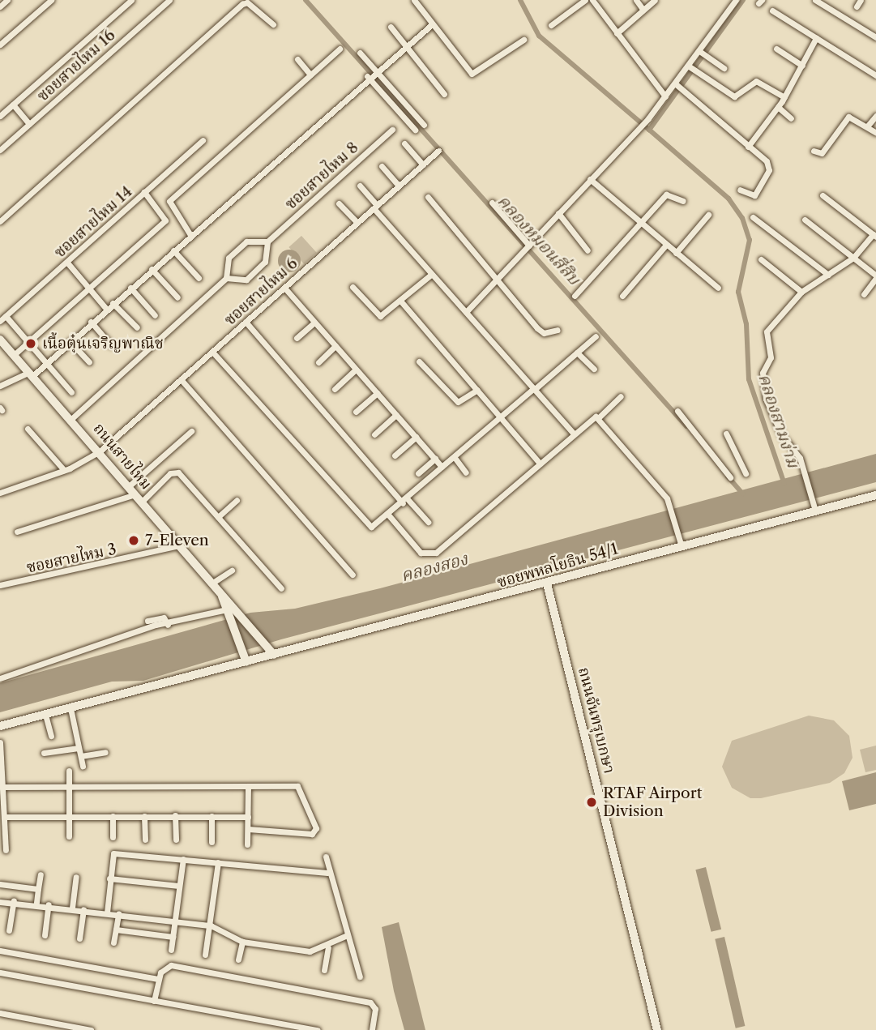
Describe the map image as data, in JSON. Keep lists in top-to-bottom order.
{
  "streets": {
    "main road": ["ถนนสายไหม", "ซอยพหลโยธิน 54/1", "ถนนจันทรุเบกษา"],
    "street": [
      "ซอยสายไหม 16",
      "ซอยสายไหม 8",
      "ซอยสายไหม 14",
      "ซอยสายไหม 6",
      "ซอยสายไหม 3"
    ]
  },
  "crossings": [
    ["ซอยสายไหม 6", "ถนนสายไหม"],
    ["ถนนสายไหม", "ซอยสายไหม 3"],
    ["ถนนสายไหม", "ซอยพหลโยธิน 54/1"],
    ["ซอยพหลโยธิน 54/1", "ถนนจันทรุเบกษา"]
  ],
  "water": ["คลองหมอนสี่สิบ", "คลองสามง่าม", "คลองสอง"],
  "places": ["เนื้อตุ๋นเจริญพาณิช", "7-Eleven", "RTAF Airport Division"]
}
